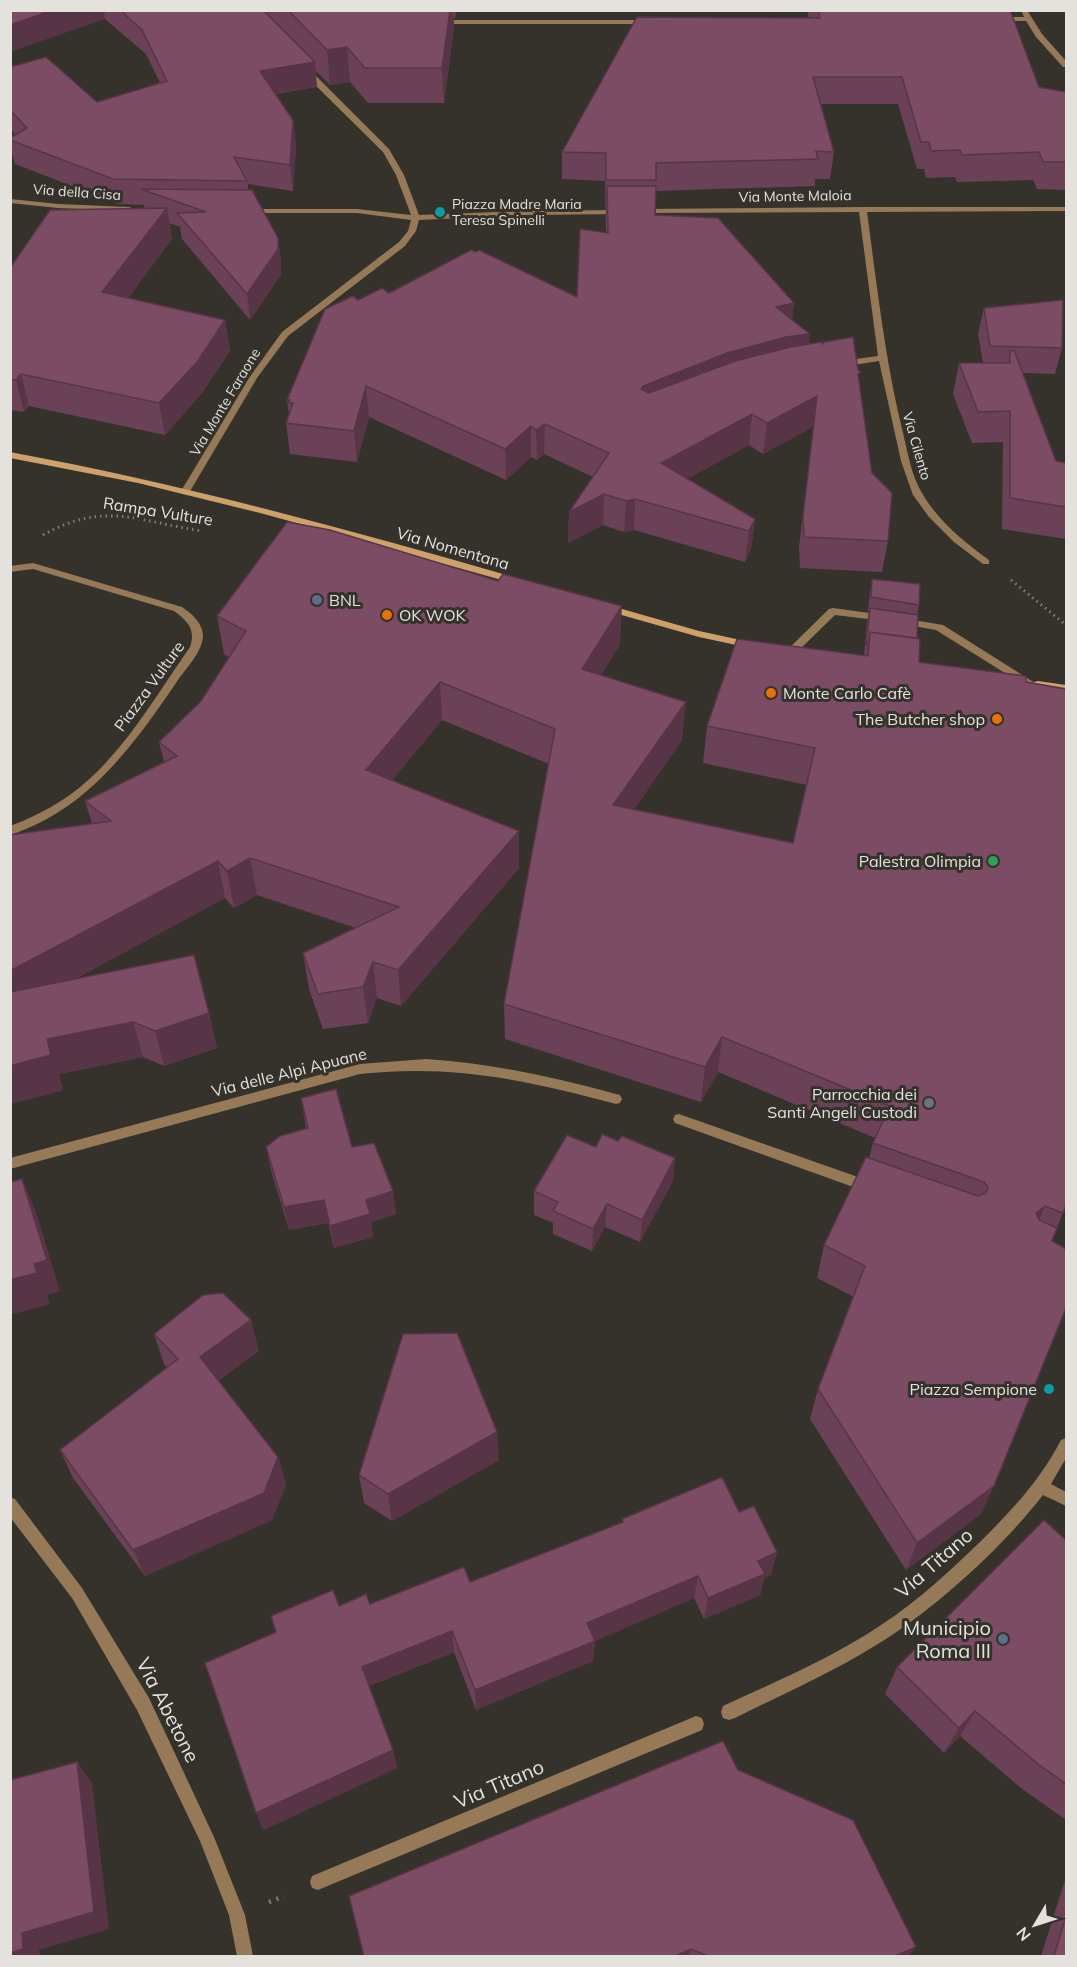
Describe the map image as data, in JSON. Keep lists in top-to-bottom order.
{
  "streets": {
    "main road": ["Via Nomentana"],
    "street": [
      "Via della Cisa",
      "Via Monte Maloia",
      "Via Monte Faraone",
      "Via Cilento",
      "Piazza Vulture",
      "Via delle Alpi Apuane",
      "Via Titano",
      "Via Abetone"
    ],
    "path": ["Rampa Vulture"]
  },
  "crossings": [
    ["Via Monte Maloia", "Via Cilento"],
    ["Via Monte Faraone", "Via Nomentana"],
    ["Rampa Vulture", "Piazza Vulture"]
  ],
  "places": [
    "Piazza Madre Maria Teresa Spinelli",
    "BNL",
    "OK WOK",
    "Monte Carlo Cafè",
    "The Butcher shop",
    "Palestra Olimpia",
    "Parrocchia dei Santi Angeli Custodi",
    "Piazza Sempione",
    "Municipio Roma III"
  ],
  "north": "bottom left"
}
